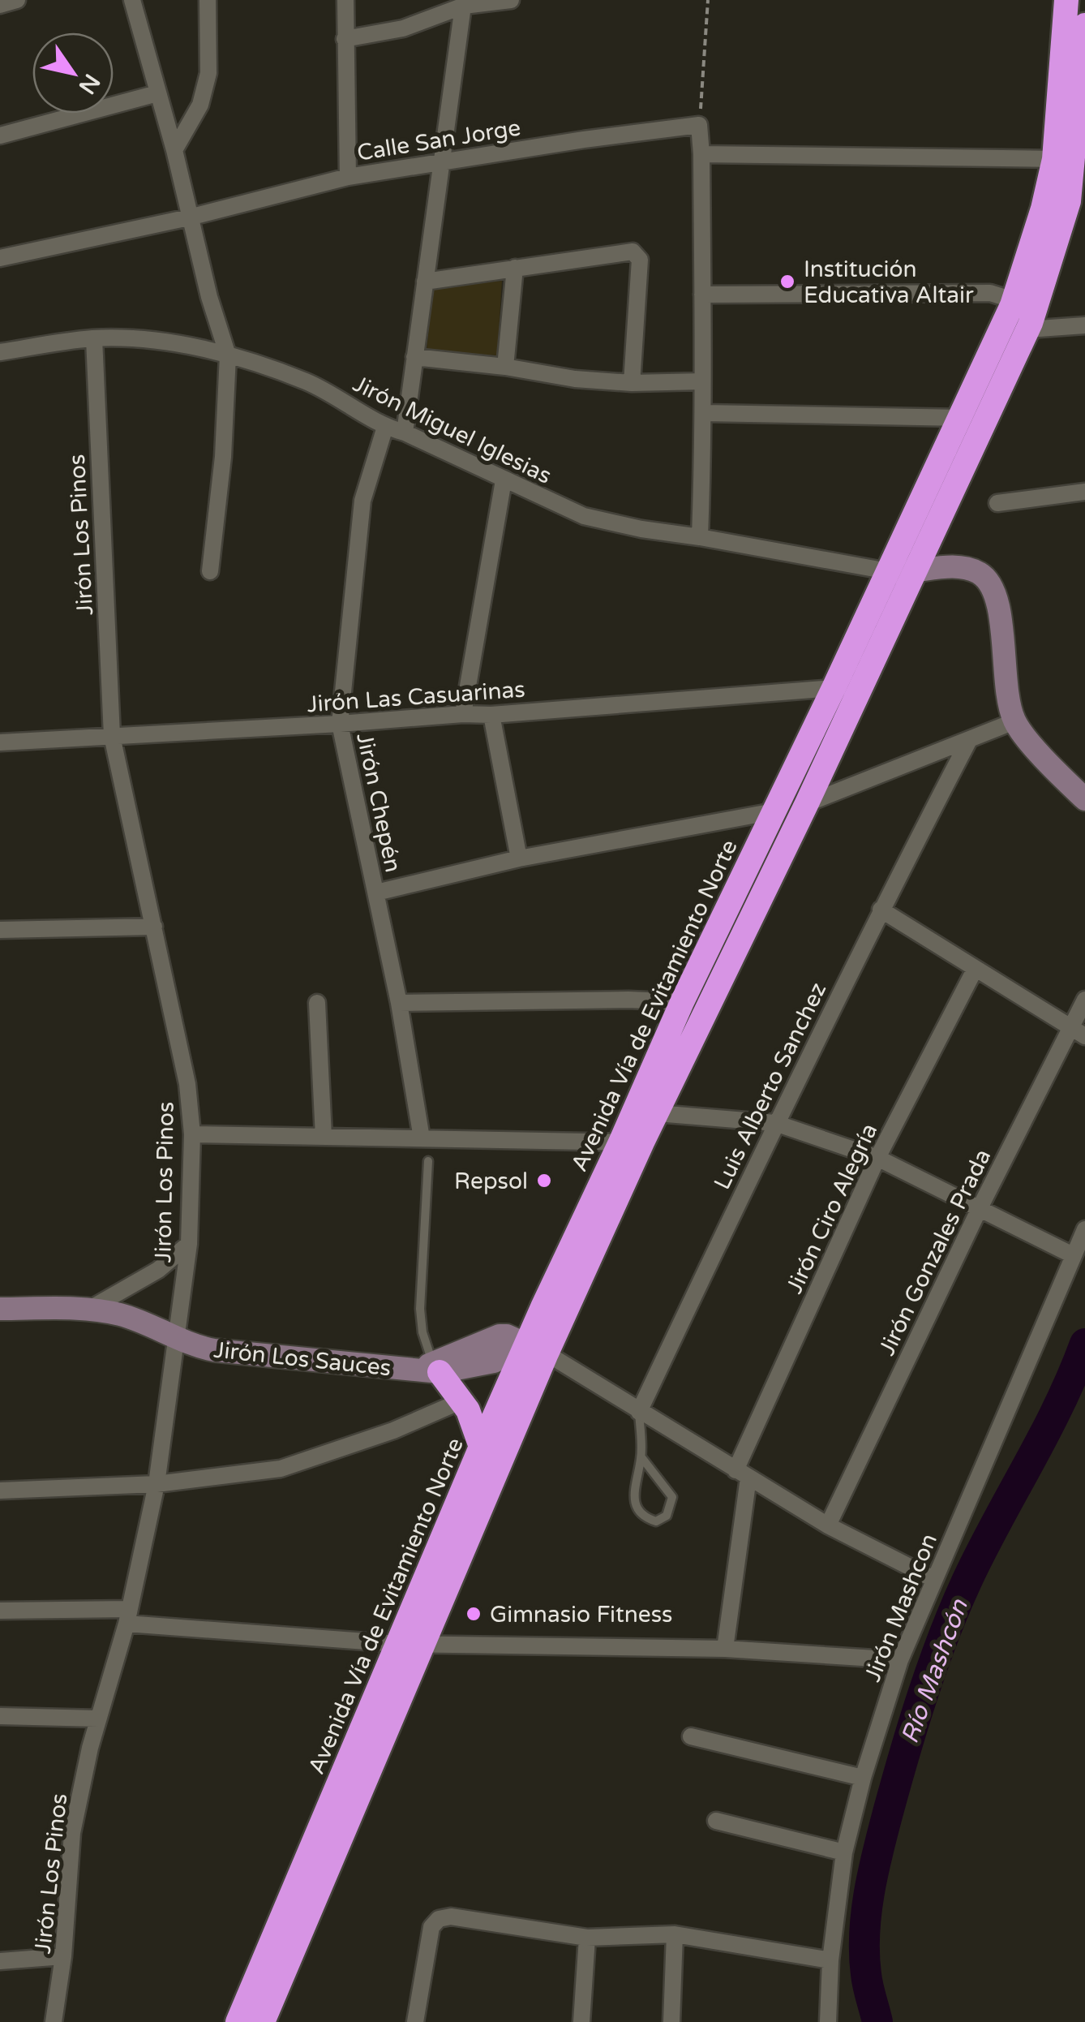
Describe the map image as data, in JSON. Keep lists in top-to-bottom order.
{
  "streets": {
    "highway": ["Avenida Vía de Evitamiento Norte"],
    "street": [
      "Calle San Jorge",
      "Jirón Miguel Iglesias",
      "Jirón Los Pinos",
      "Jirón Las Casuarinas",
      "Jirón Chepén",
      "Luis Alberto Sanchez",
      "Jirón Ciro Alegría",
      "Jirón Gonzales Prada",
      "Jirón Los Sauces",
      "Jirón Mashcon"
    ]
  },
  "crossings": [
    ["Jirón Miguel Iglesias", "Jirón Los Pinos"],
    ["Jirón Miguel Iglesias", "Jirón Chepén"],
    ["Jirón Miguel Iglesias", "Avenida Vía de Evitamiento Norte"],
    ["Jirón Los Pinos", "Jirón Las Casuarinas"],
    ["Jirón Los Pinos", "Jirón Los Sauces"],
    ["Jirón Las Casuarinas", "Jirón Chepén"],
    ["Jirón Las Casuarinas", "Avenida Vía de Evitamiento Norte"],
    ["Avenida Vía de Evitamiento Norte", "Jirón Los Sauces"]
  ],
  "water": ["Río Mashcón"],
  "places": ["Institución Educativa Altair", "Repsol", "Gimnasio Fitness"],
  "north": "bottom right"
}
